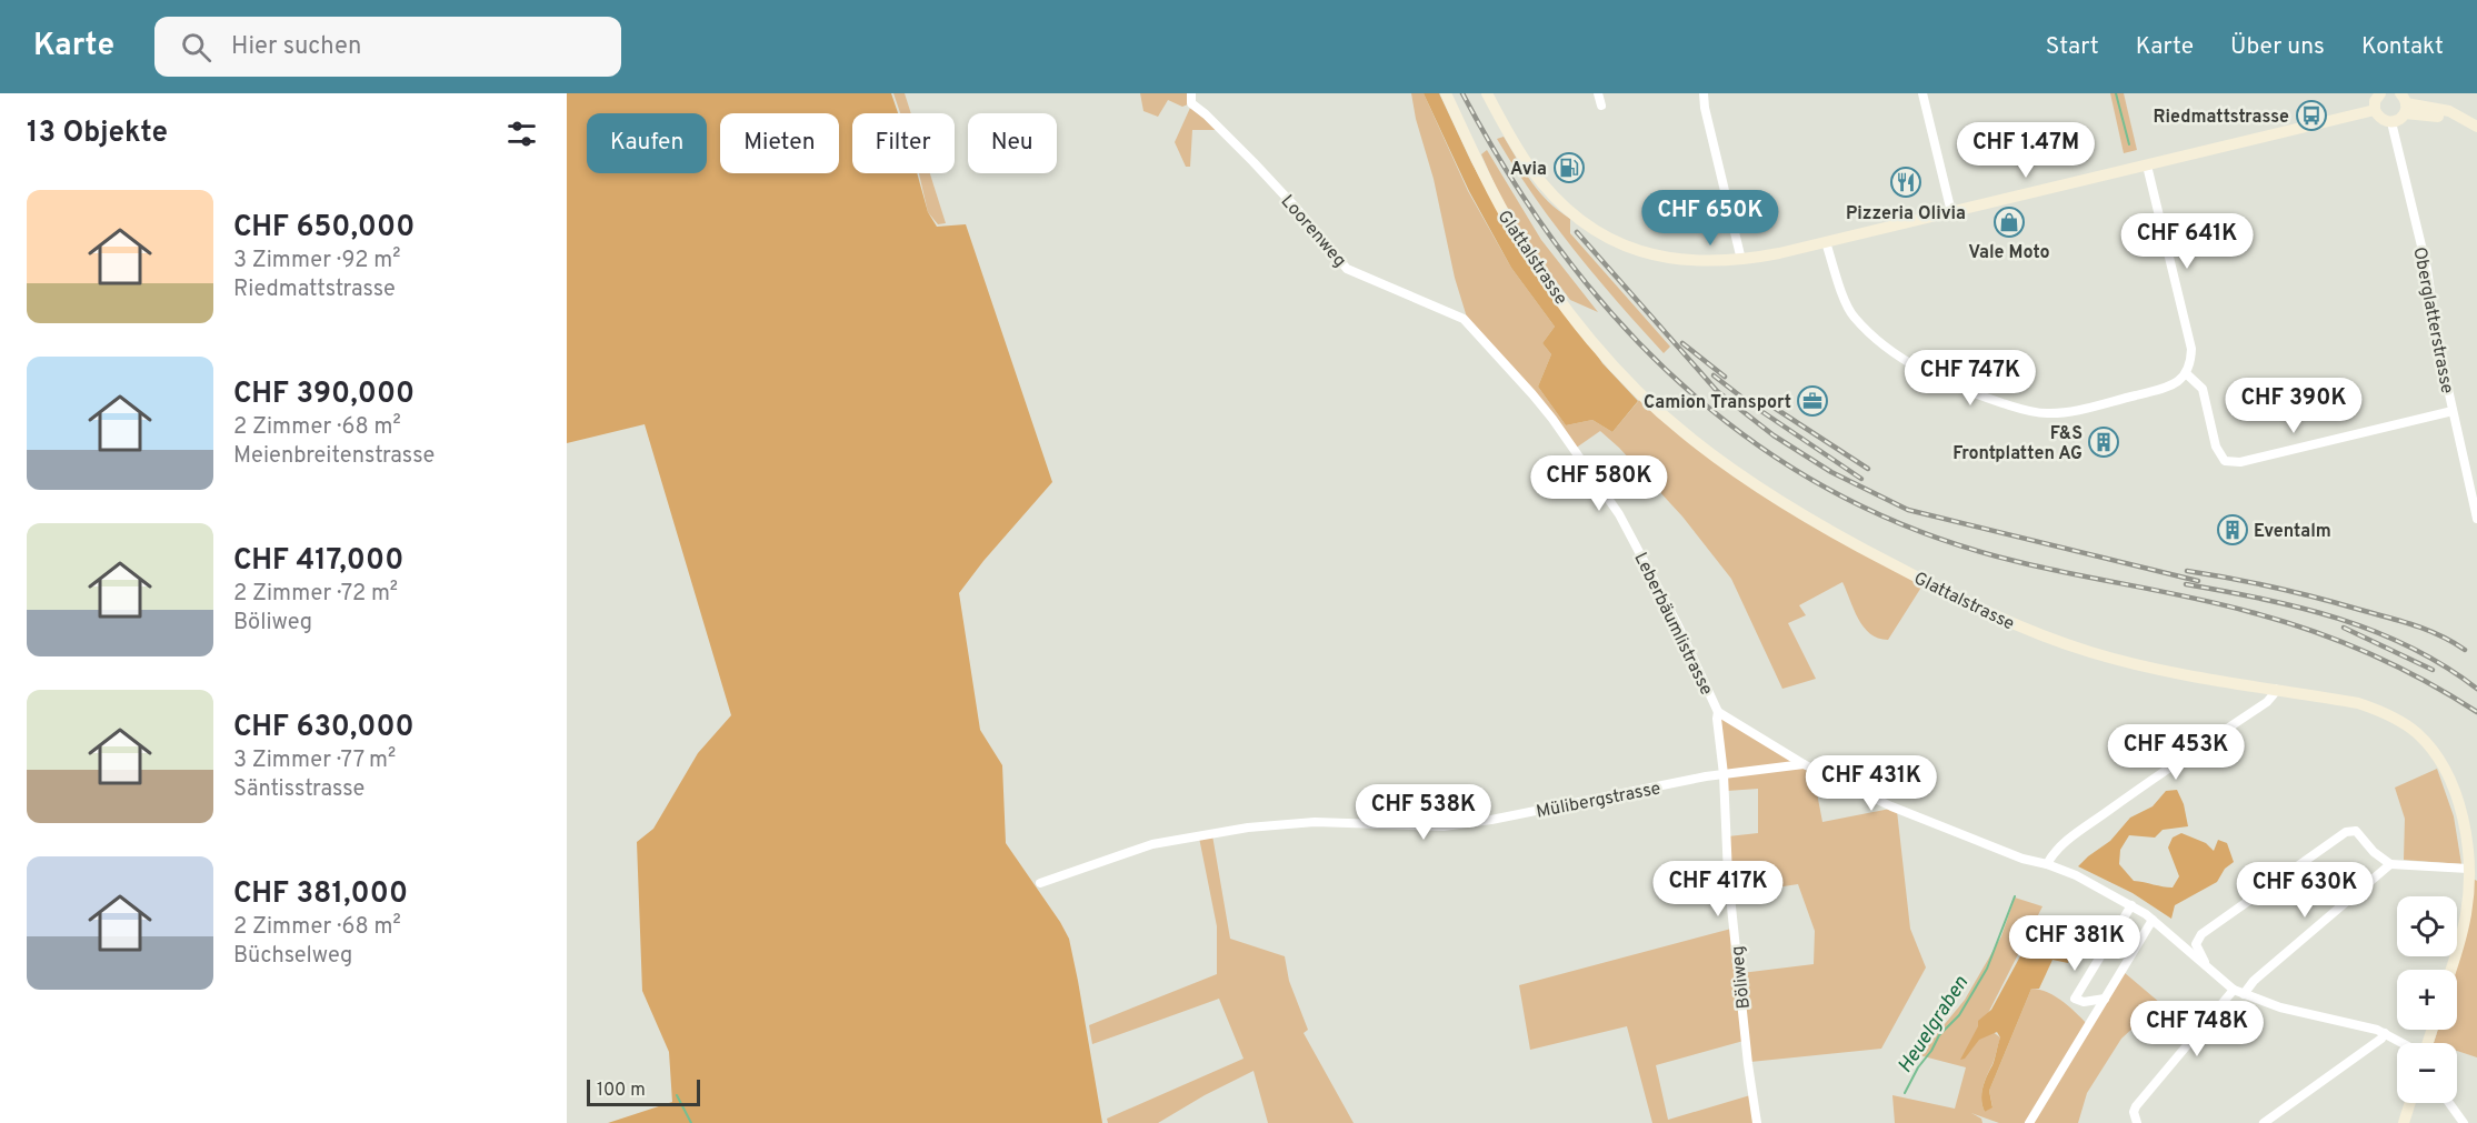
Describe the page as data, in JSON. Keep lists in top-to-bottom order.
{
  "streets": {
    "street": [
      "Loorenweg",
      "Glattalstrasse",
      "Oberglatterstrasse",
      "Leberbäumlistrasse",
      "Mülibergstrasse",
      "Böliweg"
    ]
  },
  "crossings": [
    ["Loorenweg", "Leberbäumlistrasse"],
    ["Leberbäumlistrasse", "Mülibergstrasse"],
    ["Leberbäumlistrasse", "Böliweg"],
    ["Mülibergstrasse", "Böliweg"]
  ],
  "water": ["Heuelgraben"],
  "places": {
    "bus stop": ["Riedmattstrasse"],
    "fuel station": ["Avia"],
    "restaurant": ["Pizzeria Olivia"],
    "shop": ["Vale Moto"],
    "office": ["Camion Transport"],
    "building": ["F&S Frontplatten AG", "Eventalm"]
  },
  "scale_bar": "100 m",
  "page": {
    "header": "Karte",
    "search": "Hier suchen",
    "nav": [
      "Start",
      "Karte",
      "Über uns",
      "Kontakt"
    ],
    "heading": "13 Objekte",
    "chip": [
      "Kaufen",
      "Mieten",
      "Filter",
      "Neu"
    ],
    "price": [
      "CHF 1.47M",
      "CHF 650K",
      "CHF 641K",
      "CHF 747K",
      "CHF 390K",
      "CHF 580K",
      "CHF 453K",
      "CHF 431K",
      "CHF 538K",
      "CHF 417K",
      "CHF 630K",
      "CHF 381K",
      "CHF 748K"
    ],
    "list": [
      {
        "name": "CHF 650,000",
        "note": "3 Zimmer · 92 m² · Riedmattstrasse"
      },
      {
        "name": "CHF 390,000",
        "note": "2 Zimmer · 68 m² · Meienbreitenstrasse"
      },
      {
        "name": "CHF 417,000",
        "note": "2 Zimmer · 72 m² · Böliweg"
      },
      {
        "name": "CHF 630,000",
        "note": "3 Zimmer · 77 m² · Säntisstrasse"
      },
      {
        "name": "CHF 381,000",
        "note": "2 Zimmer · 68 m² · Büchselweg"
      }
    ],
    "map_buttons": ["+", "−"],
    "scale": "100 m"
  }
}
